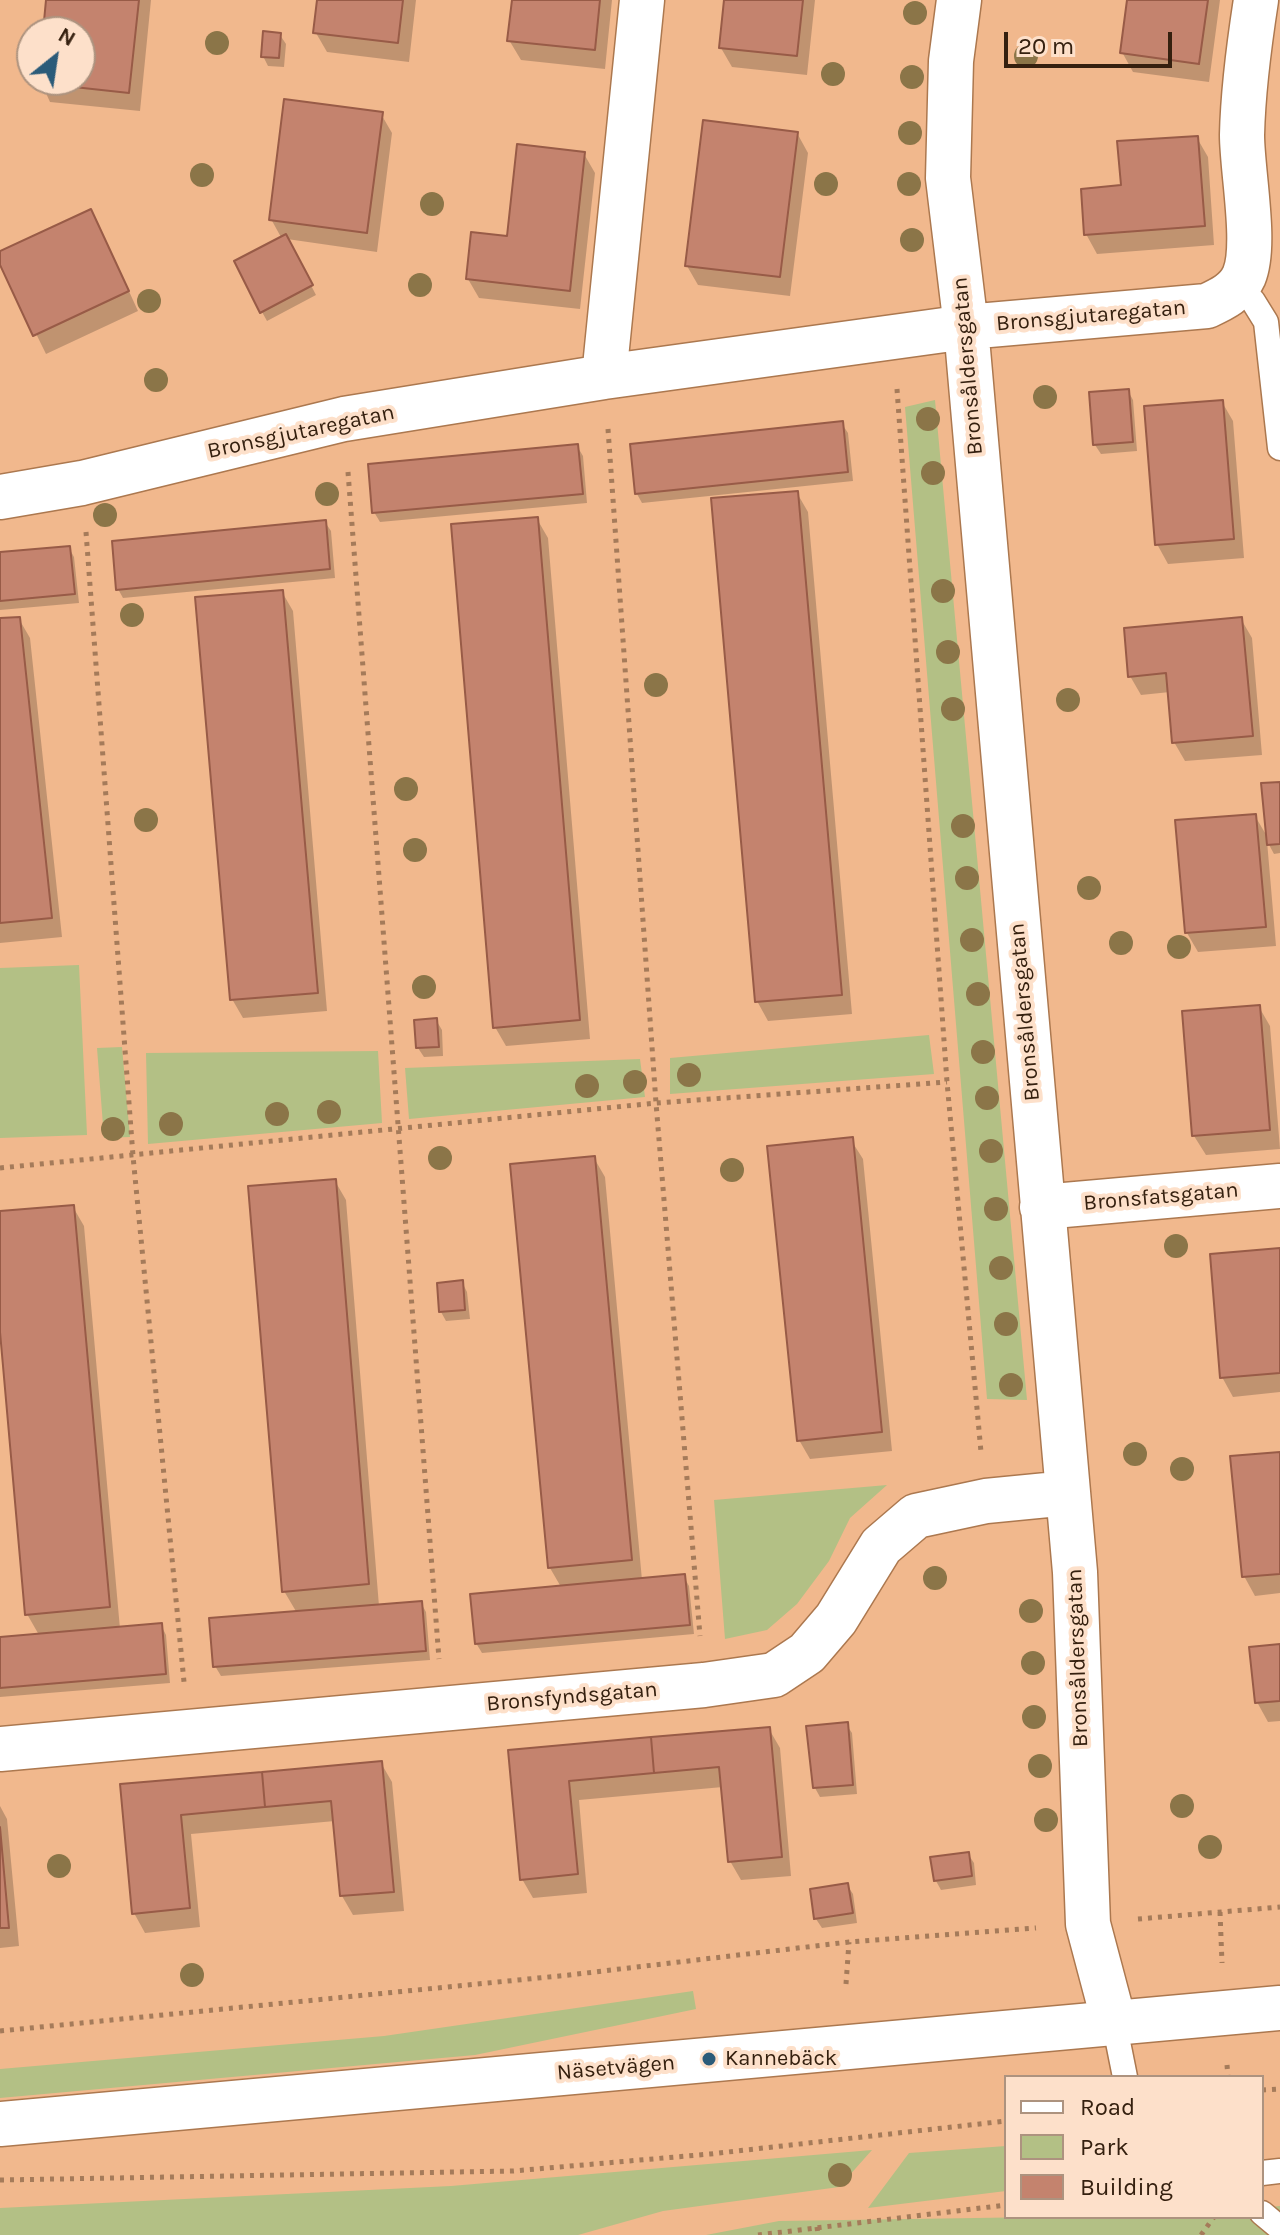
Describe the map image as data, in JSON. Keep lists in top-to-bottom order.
{
  "streets": {
    "street": [
      "Bronsgjutaregatan",
      "Bronsåldersgatan",
      "Bronsfatsgatan",
      "Bronsfyndsgatan",
      "Näsetvägen"
    ]
  },
  "crossings": [
    ["Bronsgjutaregatan", "Bronsåldersgatan"],
    ["Bronsåldersgatan", "Bronsfatsgatan"],
    ["Bronsåldersgatan", "Bronsfyndsgatan"],
    ["Bronsåldersgatan", "Näsetvägen"]
  ],
  "places": ["Kannebäck"],
  "legend": ["Road", "Park", "Building"],
  "scale_bar": "20 m",
  "north": "top right"
}
